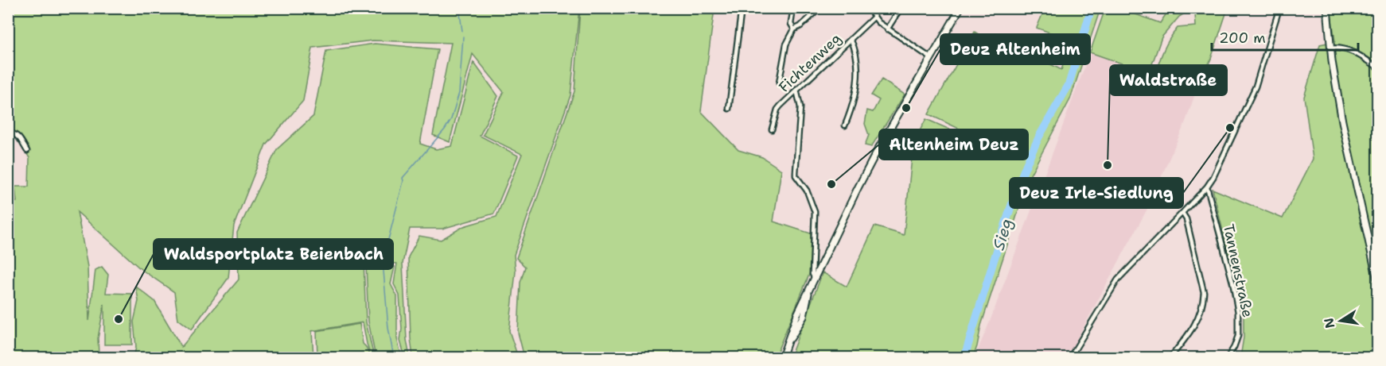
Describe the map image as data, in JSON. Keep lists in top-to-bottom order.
{
  "streets": {
    "street": ["Fichtenweg", "Tannenstraße"]
  },
  "water": ["Sieg"],
  "places": [
    "Deuz Altenheim",
    "Deuz Irle-Siedlung",
    "Waldstraße",
    "Altenheim Deuz",
    "Waldsportplatz Beienbach"
  ],
  "scale_bar": "200 m",
  "north": "left"
}
